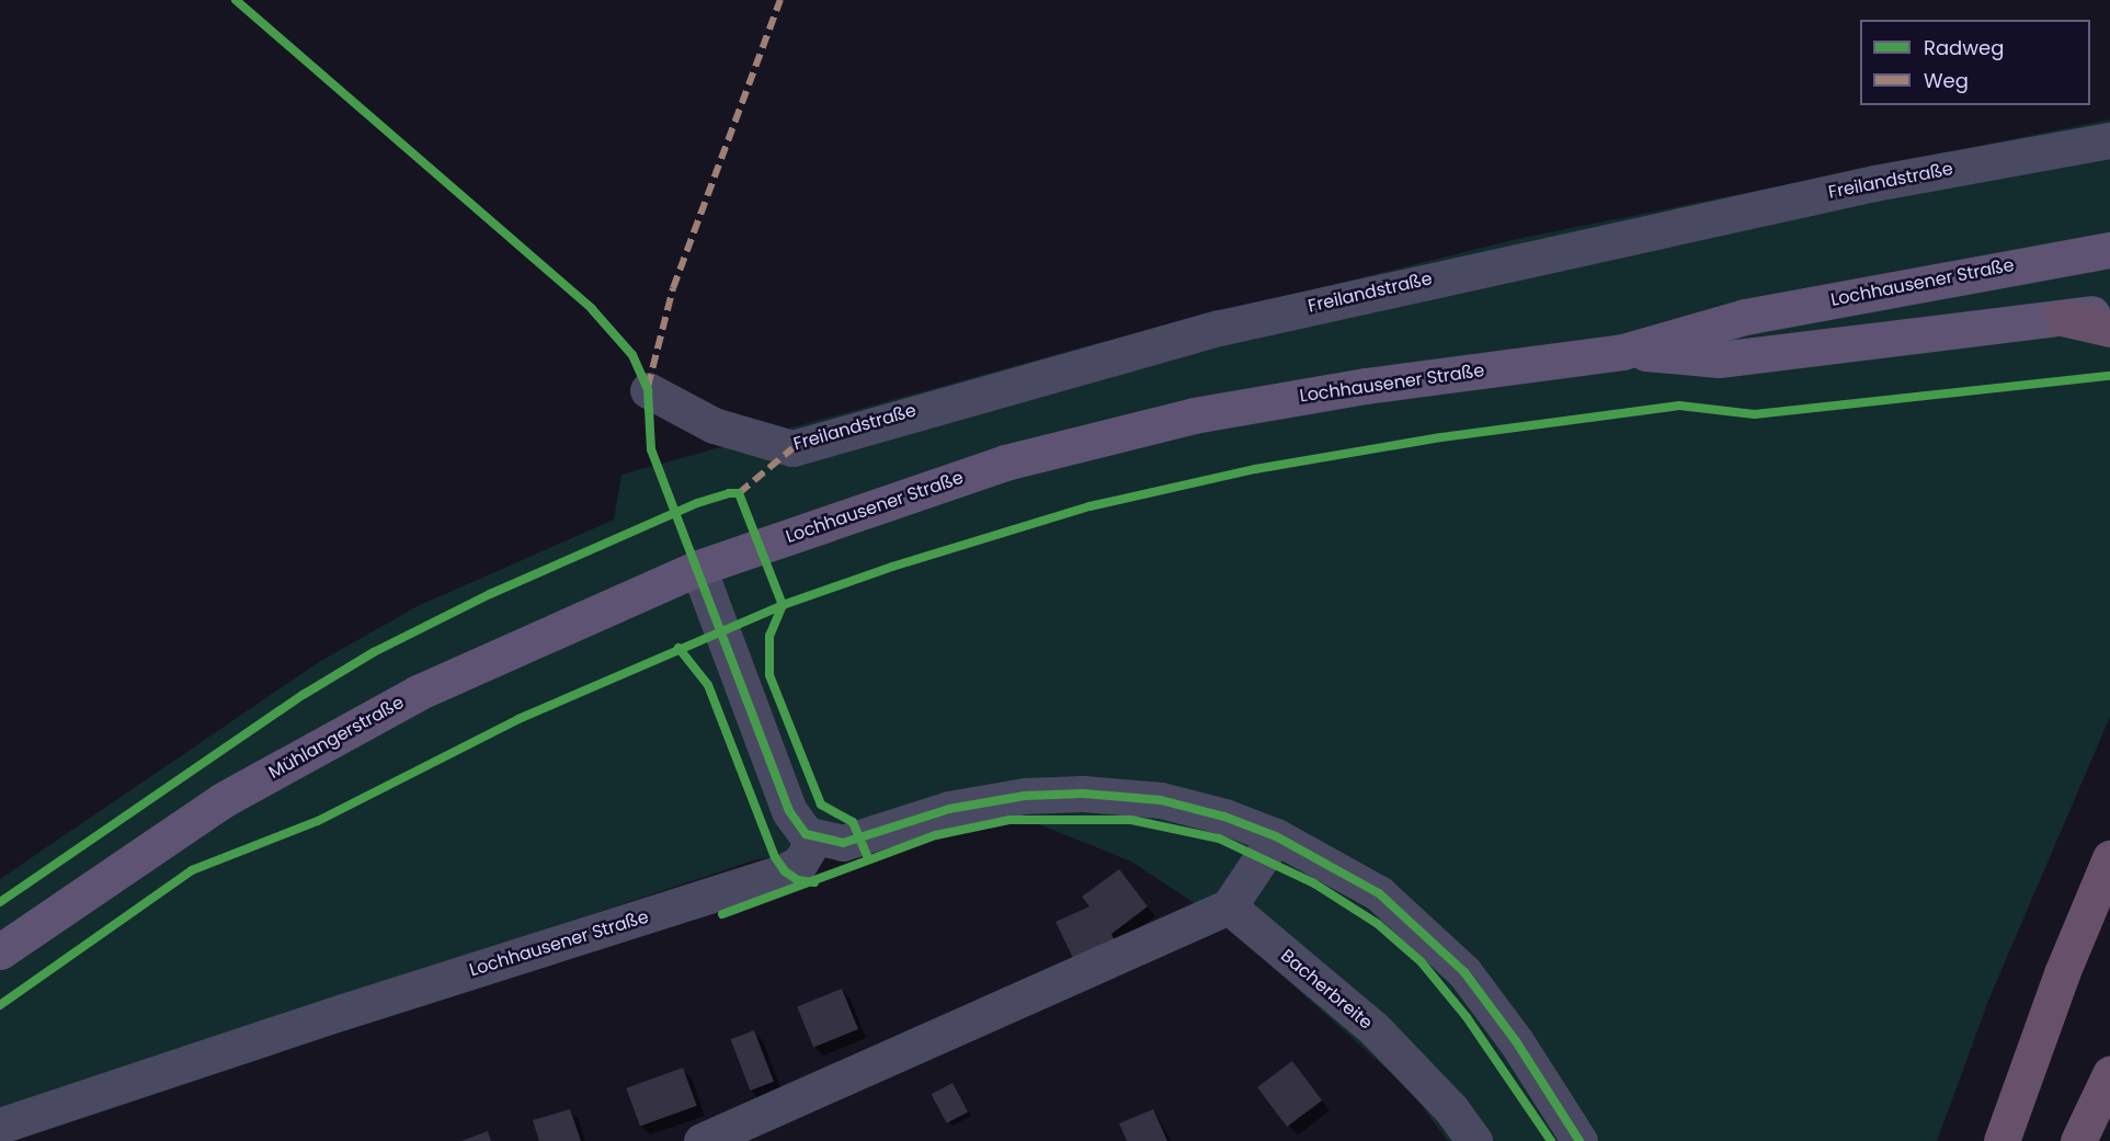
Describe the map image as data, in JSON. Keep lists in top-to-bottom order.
{
  "streets": {
    "main road": ["Lochhausener Straße", "Mühlangerstraße"],
    "street": ["Freilandstraße", "Bacherbreite"]
  },
  "crossings": [
    ["Lochhausener Straße", "Mühlangerstraße"]
  ],
  "legend": ["Radweg", "Weg"]
}
